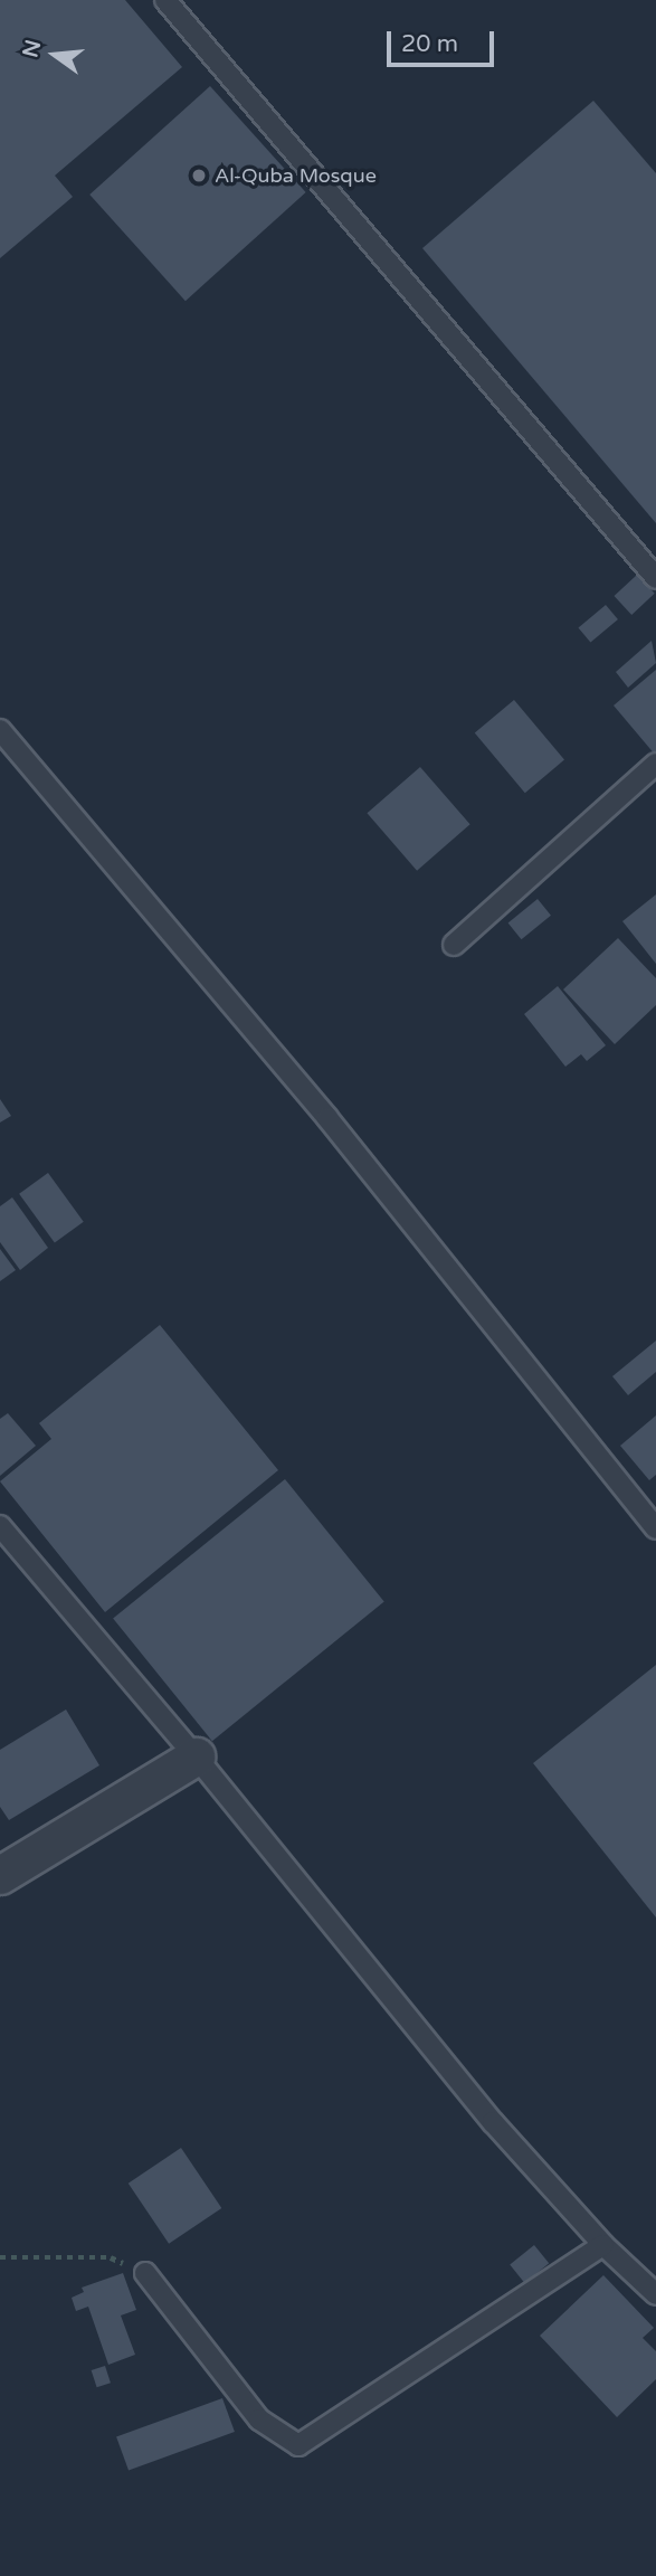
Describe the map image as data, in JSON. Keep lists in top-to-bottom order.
{
  "places": ["Al-Quba Mosque"],
  "scale_bar": "20 m",
  "north": "left"
}
